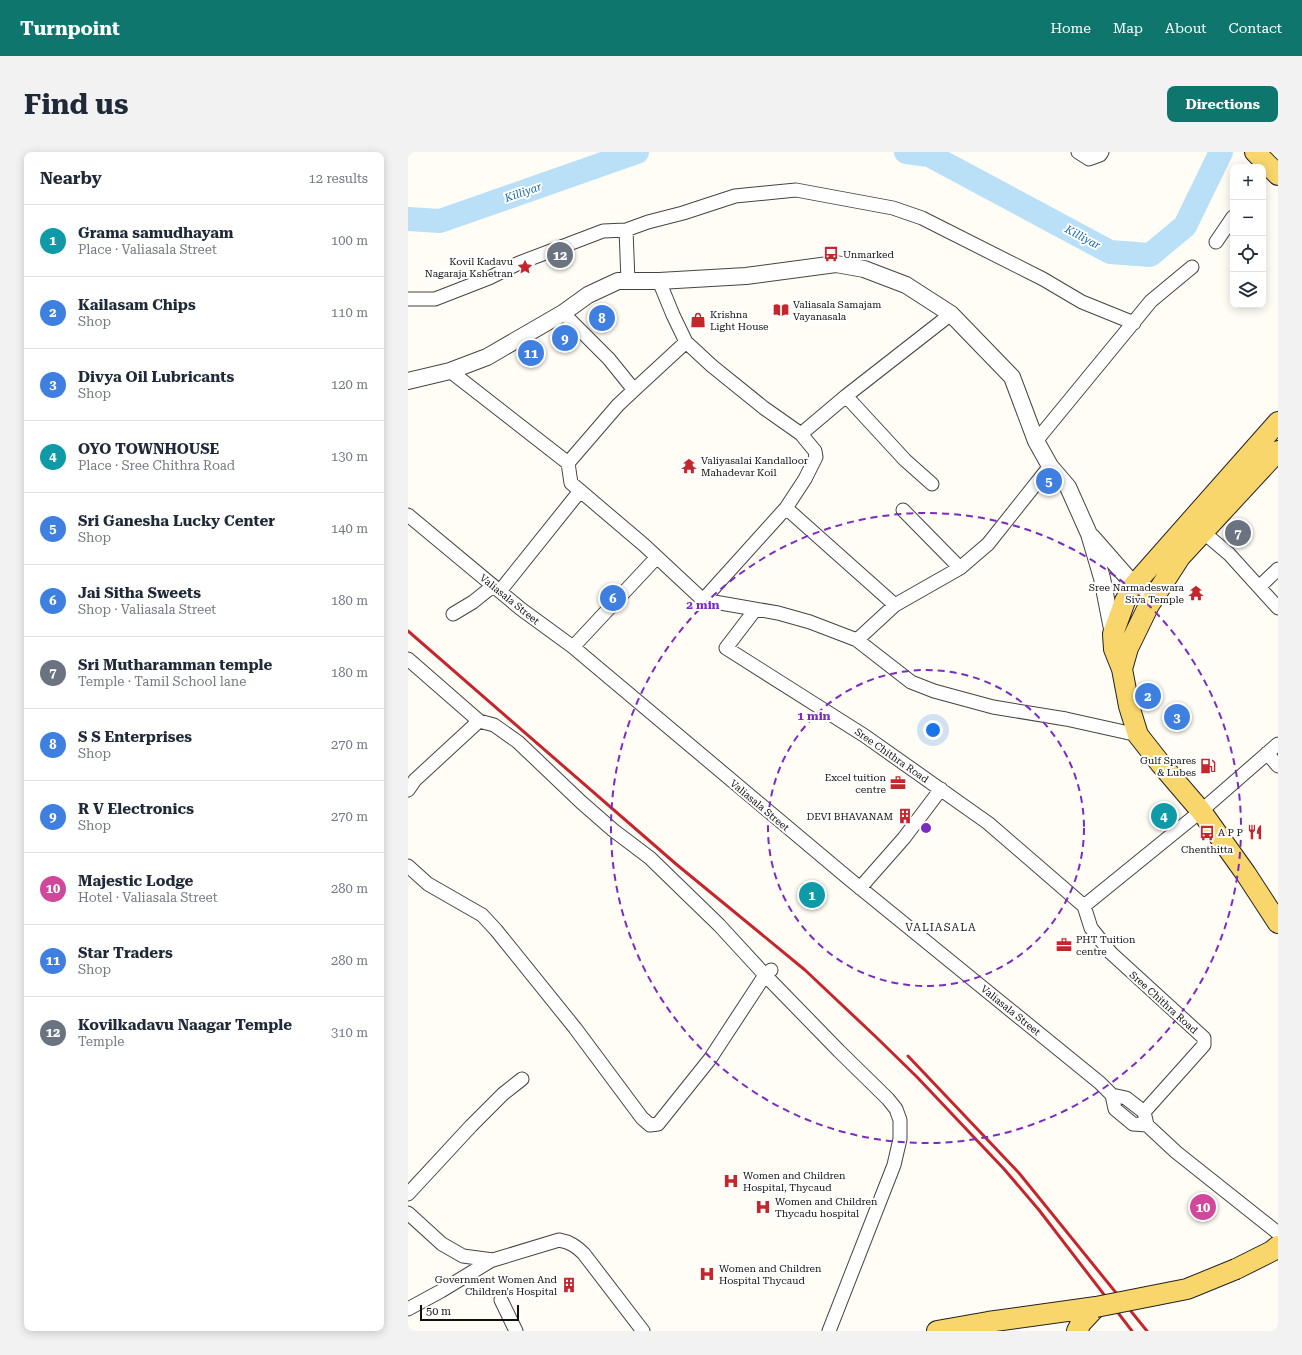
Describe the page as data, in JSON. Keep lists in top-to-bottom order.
{
  "streets": {
    "street": ["Valiasala Street", "Sree Chithra Road"]
  },
  "districts": ["VALIASALA"],
  "water": ["Killiyar"],
  "places": {
    "bus stop": ["Unmarked", "Chenthitta"],
    "place": ["Kovil Kadavu Nagaraja Kshetran"],
    "library": ["Valiasala Samajam Vayanasala"],
    "shop": ["Krishna Light House"],
    "temple": ["Valiyasalai Kandalloor Mahadevar Koil", "Sree Narmadeswara Siva Temple"],
    "fuel station": ["Gulf Spares & Lubes"],
    "office": ["Excel tuition centre", "PHT Tuition centre"],
    "building": ["DEVI BHAVANAM", "Government Women And Children's Hospital"],
    "restaurant": ["A P P"],
    "hospital": ["Women and Children Hospital, Thycaud", "Women and Children Thycadu hospital", "Women and Children Hospital Thycaud"]
  },
  "scale_bar": "50 m",
  "page": {
    "header": "Turnpoint",
    "nav": [
      "Home",
      "Map",
      "About",
      "Contact"
    ],
    "buttons": "Directions",
    "title": "Find us",
    "heading": ["Nearby", "12 results"],
    "map_buttons": ["+", "−"],
    "list": [
      {
        "mark": "1",
        "name": "Grama samudhayam",
        "note": "Place · Valiasala Street",
        "value": "100 m"
      },
      {
        "mark": "2",
        "name": "Kailasam Chips",
        "note": "Shop",
        "value": "110 m"
      },
      {
        "mark": "3",
        "name": "Divya Oil Lubricants",
        "note": "Shop",
        "value": "120 m"
      },
      {
        "mark": "4",
        "name": "OYO TOWNHOUSE",
        "note": "Place · Sree Chithra Road",
        "value": "130 m"
      },
      {
        "mark": "5",
        "name": "Sri Ganesha Lucky Center",
        "note": "Shop",
        "value": "140 m"
      },
      {
        "mark": "6",
        "name": "Jai Sitha Sweets",
        "note": "Shop · Valiasala Street",
        "value": "180 m"
      },
      {
        "mark": "7",
        "name": "Sri Mutharamman temple",
        "note": "Temple · Tamil School lane",
        "value": "180 m"
      },
      {
        "mark": "8",
        "name": "S S Enterprises",
        "note": "Shop",
        "value": "270 m"
      },
      {
        "mark": "9",
        "name": "R V Electronics",
        "note": "Shop",
        "value": "270 m"
      },
      {
        "mark": "10",
        "name": "Majestic Lodge",
        "note": "Hotel · Valiasala Street",
        "value": "280 m"
      },
      {
        "mark": "11",
        "name": "Star Traders",
        "note": "Shop",
        "value": "280 m"
      },
      {
        "mark": "12",
        "name": "Kovilkadavu Naagar Temple",
        "note": "Temple",
        "value": "310 m"
      }
    ],
    "pins": [
      "12",
      "8",
      "9",
      "11",
      "5",
      "7",
      "6",
      "2",
      "3",
      "4",
      "1",
      "10"
    ],
    "scale": "50 m"
  },
  "rings": ["2 min", "1 min"]
}
